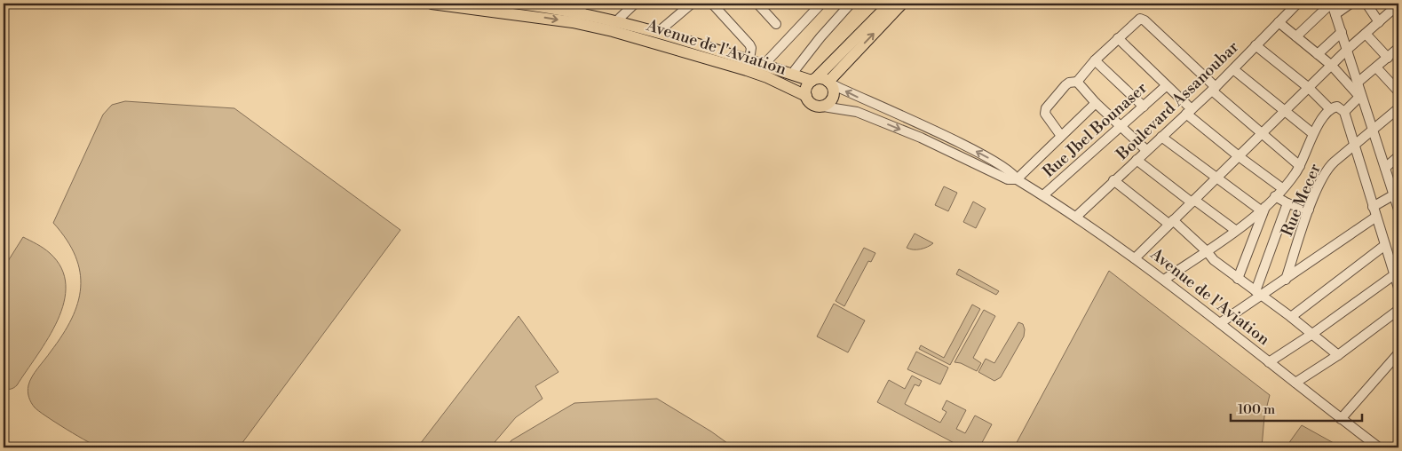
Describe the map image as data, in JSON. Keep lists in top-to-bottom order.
{
  "streets": {
    "main road": ["Avenue de l'Aviation"],
    "street": ["Boulevard Assanoubar", "Rue Jbel Bounaser", "Rue Mecer"]
  },
  "crossings": [
    ["Avenue de l'Aviation", "Boulevard Assanoubar"],
    ["Avenue de l'Aviation", "Rue Jbel Bounaser"]
  ],
  "scale_bar": "100 m"
}
